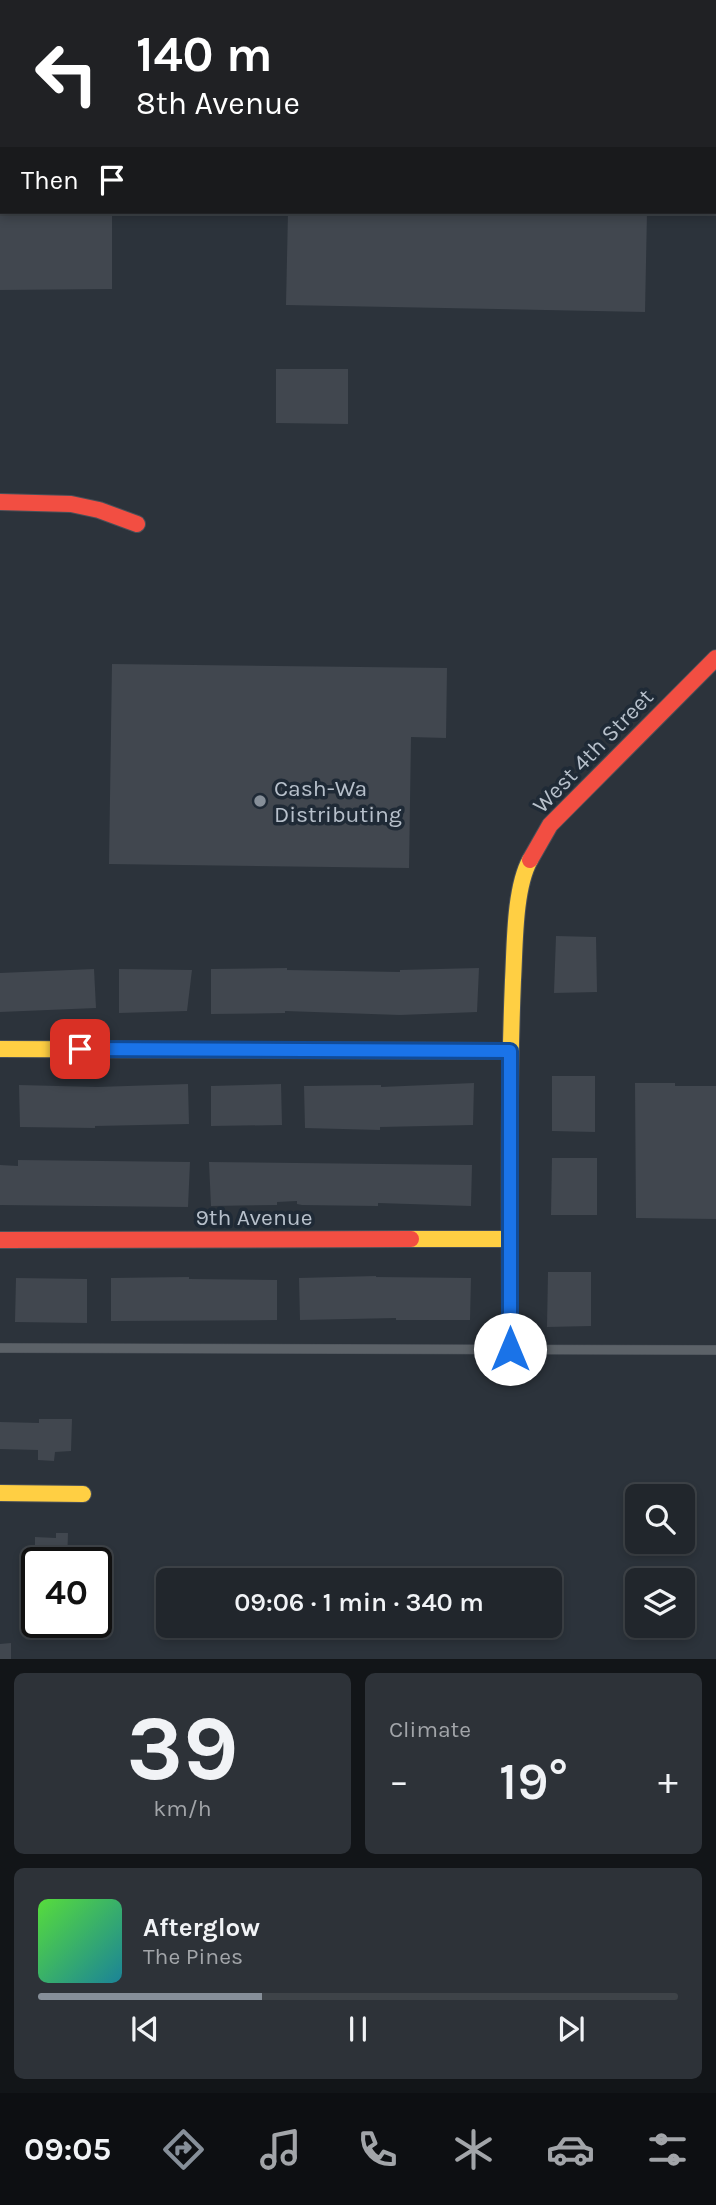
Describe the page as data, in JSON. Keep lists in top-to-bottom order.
{
  "streets": {
    "street": ["West 4th Street", "9th Avenue"]
  },
  "crossings": [
    ["West 4th Street", "9th Avenue"]
  ],
  "places": ["Cash-Wa Distributing"],
  "page": {
    "turn": ["140 m", "8th Avenue"],
    "then": "Then",
    "limit": "40",
    "trip": "09:06 · 1 min · 340 m",
    "tile": [
      ["39", "km/h"],
      "Climate"
    ],
    "heat": ["−", "19°", "+"],
    "song": ["Afterglow", "The Pines"],
    "tabs": "09:05"
  }
}
